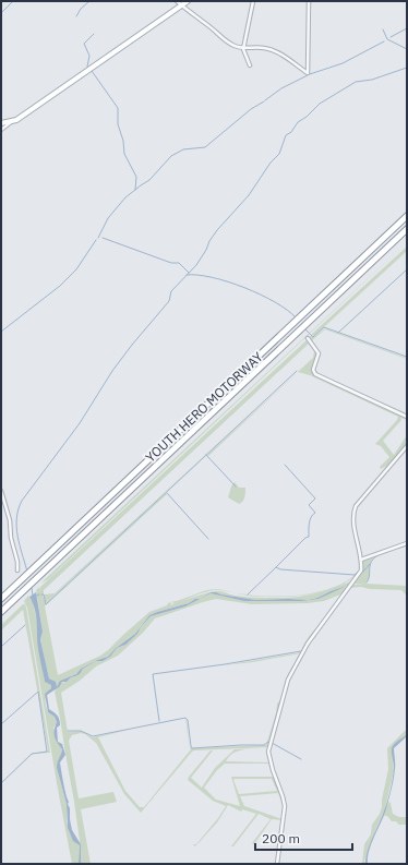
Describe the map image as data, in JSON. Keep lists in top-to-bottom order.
{
  "streets": {
    "highway": ["YOUTH HERO MOTORWAY"]
  },
  "scale_bar": "200 m"
}
